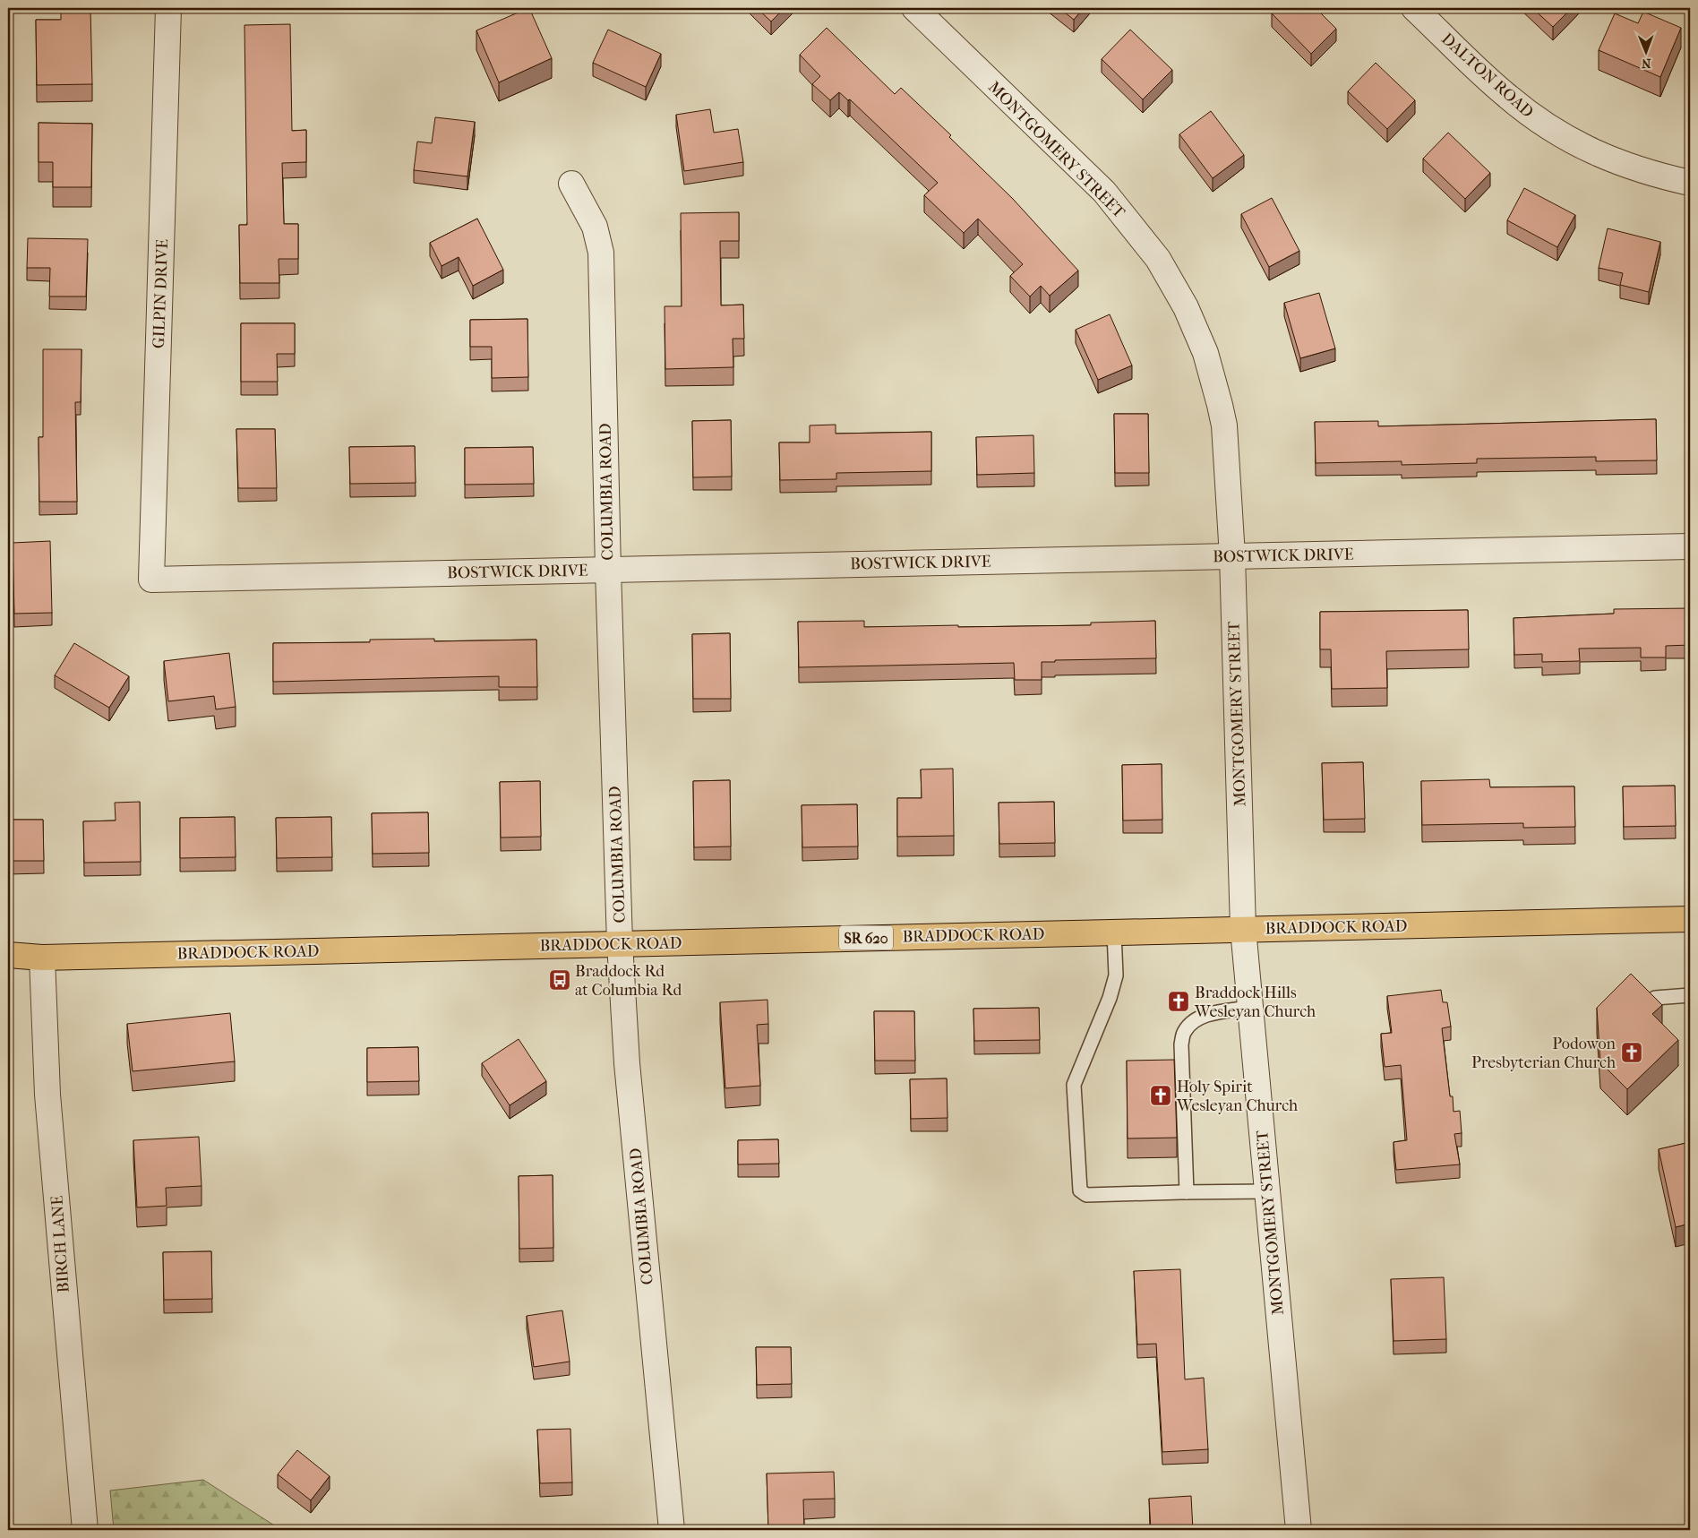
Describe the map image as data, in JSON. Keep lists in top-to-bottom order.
{
  "streets": {
    "main road": ["BRADDOCK ROAD", "SR 620"],
    "street": [
      "DALTON ROAD",
      "MONTGOMERY STREET",
      "GILPIN DRIVE",
      "COLUMBIA ROAD",
      "BOSTWICK DRIVE",
      "BIRCH LANE"
    ]
  },
  "crossings": [
    ["MONTGOMERY STREET", "BOSTWICK DRIVE"],
    ["MONTGOMERY STREET", "BRADDOCK ROAD"],
    ["GILPIN DRIVE", "BOSTWICK DRIVE"],
    ["COLUMBIA ROAD", "BOSTWICK DRIVE"],
    ["COLUMBIA ROAD", "BRADDOCK ROAD"],
    ["BRADDOCK ROAD", "BIRCH LANE"]
  ],
  "places": {
    "bus stop": ["Braddock Rd at Columbia Rd"],
    "church": ["Braddock Hills Wesleyan Church", "Podowon Presbyterian Church", "Holy Spirit Wesleyan Church"]
  },
  "north": "bottom"
}
